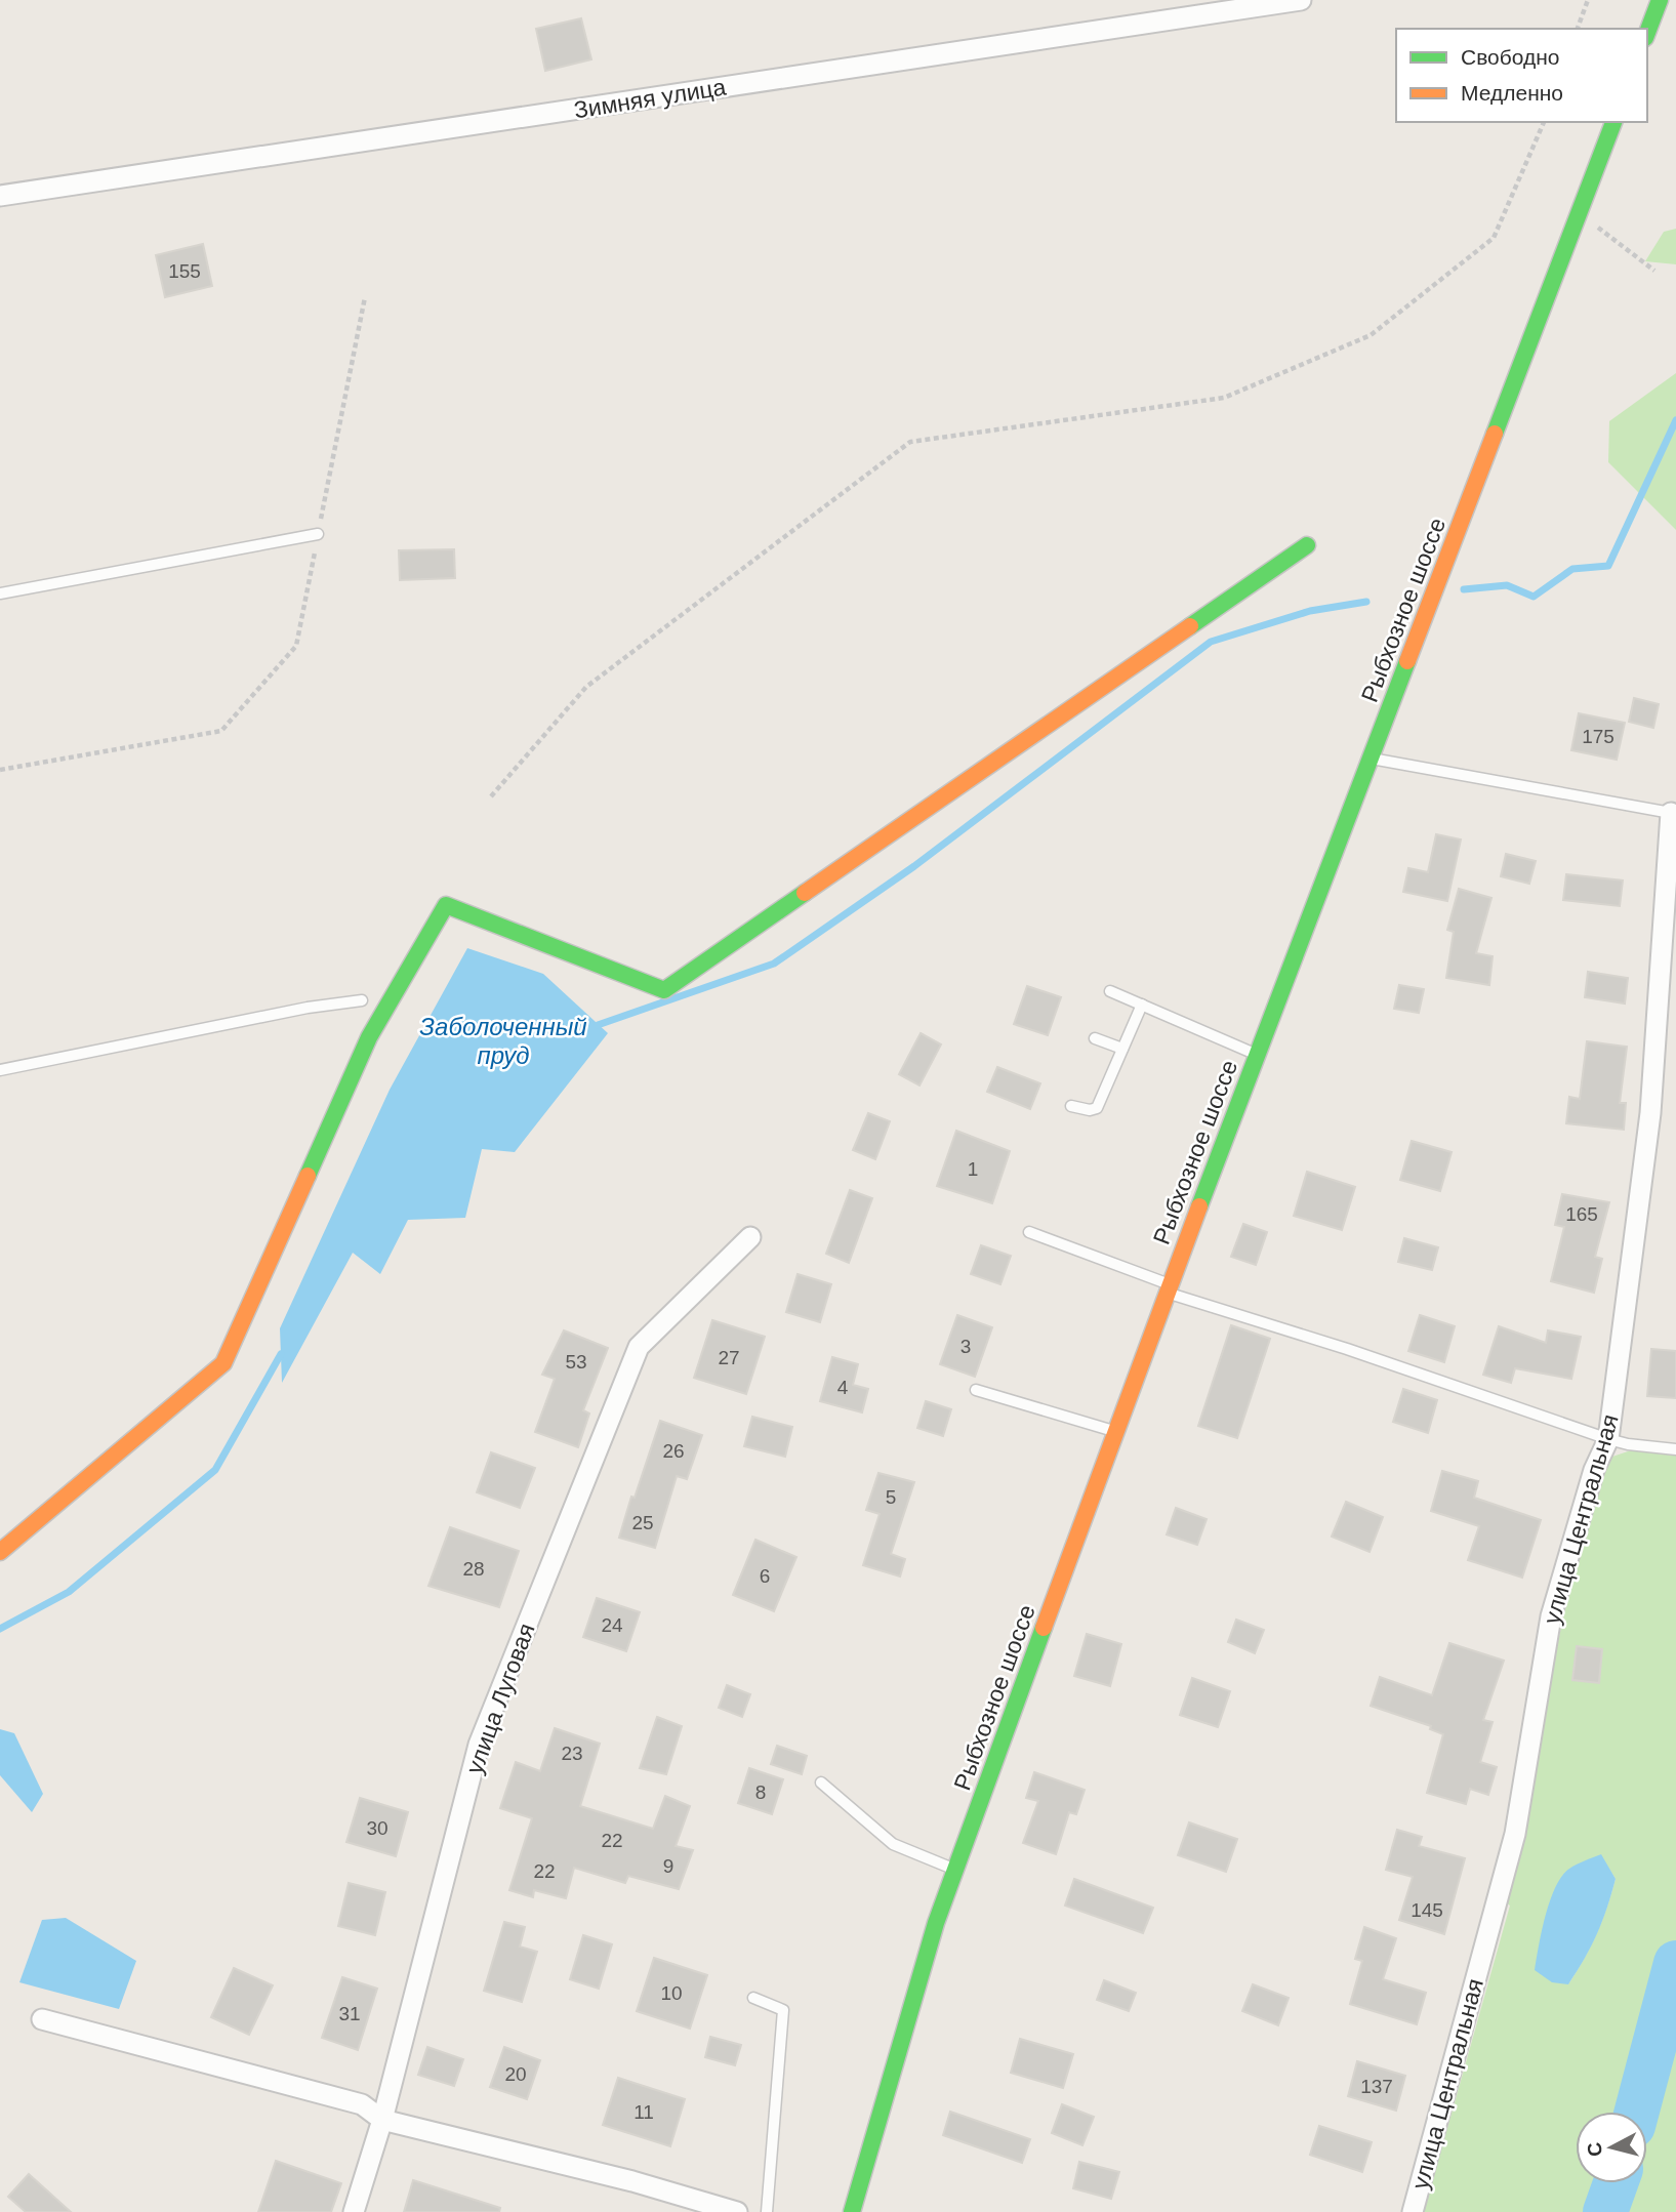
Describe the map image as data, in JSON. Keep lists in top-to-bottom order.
{
  "streets": {
    "main road": ["Рыбхозное шоссе"],
    "street": ["Зимняя улица", "улица Центральная", "улица Луговая"]
  },
  "water": ["Заболоченный пруд"],
  "house_numbers": [
    "155",
    "175",
    "1",
    "165",
    "3",
    "27",
    "53",
    "4",
    "26",
    "5",
    "25",
    "28",
    "6",
    "24",
    "23",
    "8",
    "30",
    "22",
    "9",
    "22",
    "145",
    "10",
    "31",
    "20",
    "137",
    "11"
  ],
  "legend": ["Свободно", "Медленно"],
  "north": "left"
}
